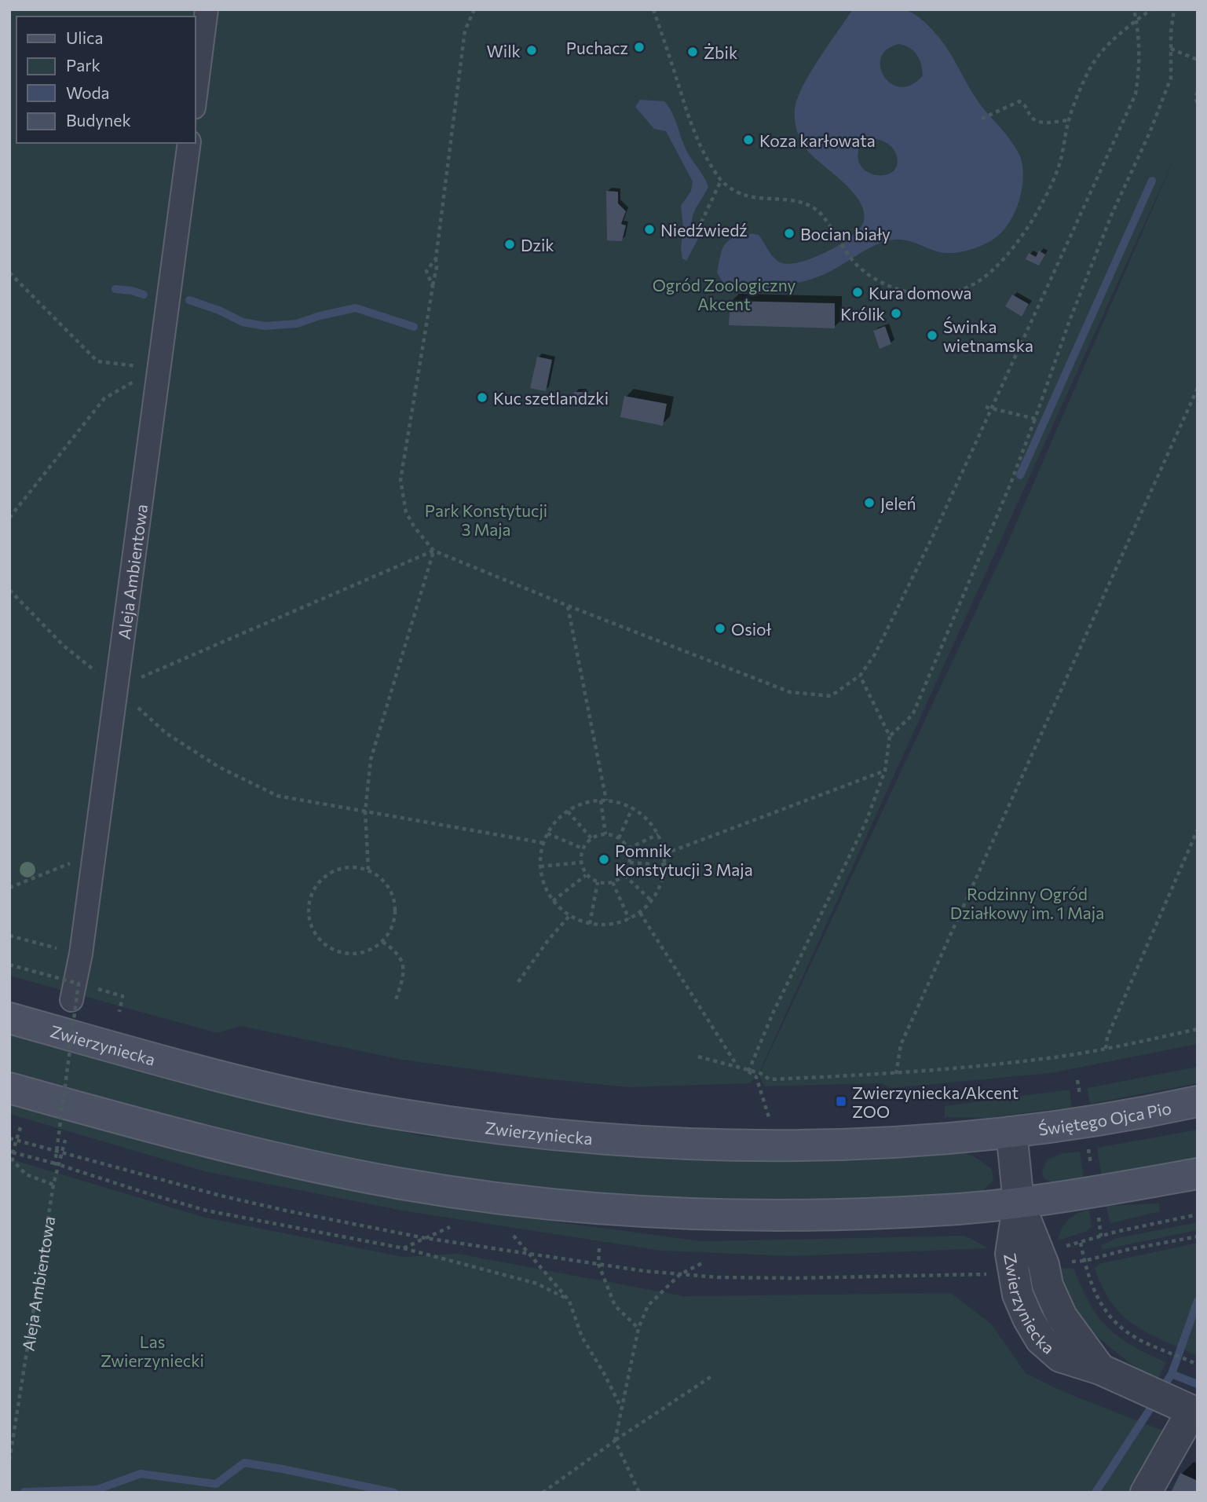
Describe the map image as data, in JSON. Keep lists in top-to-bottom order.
{
  "streets": {
    "main road": ["Zwierzyniecka", "Świętego Ojca Pio"],
    "street": ["Aleja Ambientowa"]
  },
  "crossings": [
    ["Zwierzyniecka", "Świętego Ojca Pio"]
  ],
  "parks": [
    "Ogród Zoologiczny Akcent",
    "Park Konstytucji 3 Maja",
    "Rodzinny Ogród Działkowy im. 1 Maja",
    "Las Zwierzyniecki"
  ],
  "places": {
    "other": [
      "Puchacz",
      "Wilk",
      "Żbik",
      "Koza karłowata",
      "Niedźwiedź",
      "Bocian biały",
      "Dzik",
      "Kura domowa",
      "Królik",
      "Świnka wietnamska",
      "Kuc szetlandzki",
      "Jeleń",
      "Osioł",
      "Pomnik Konstytucji 3 Maja"
    ],
    "transit": ["Zwierzyniecka/Akcent ZOO"]
  },
  "legend": [
    "Ulica",
    "Park",
    "Woda",
    "Budynek"
  ]
}
